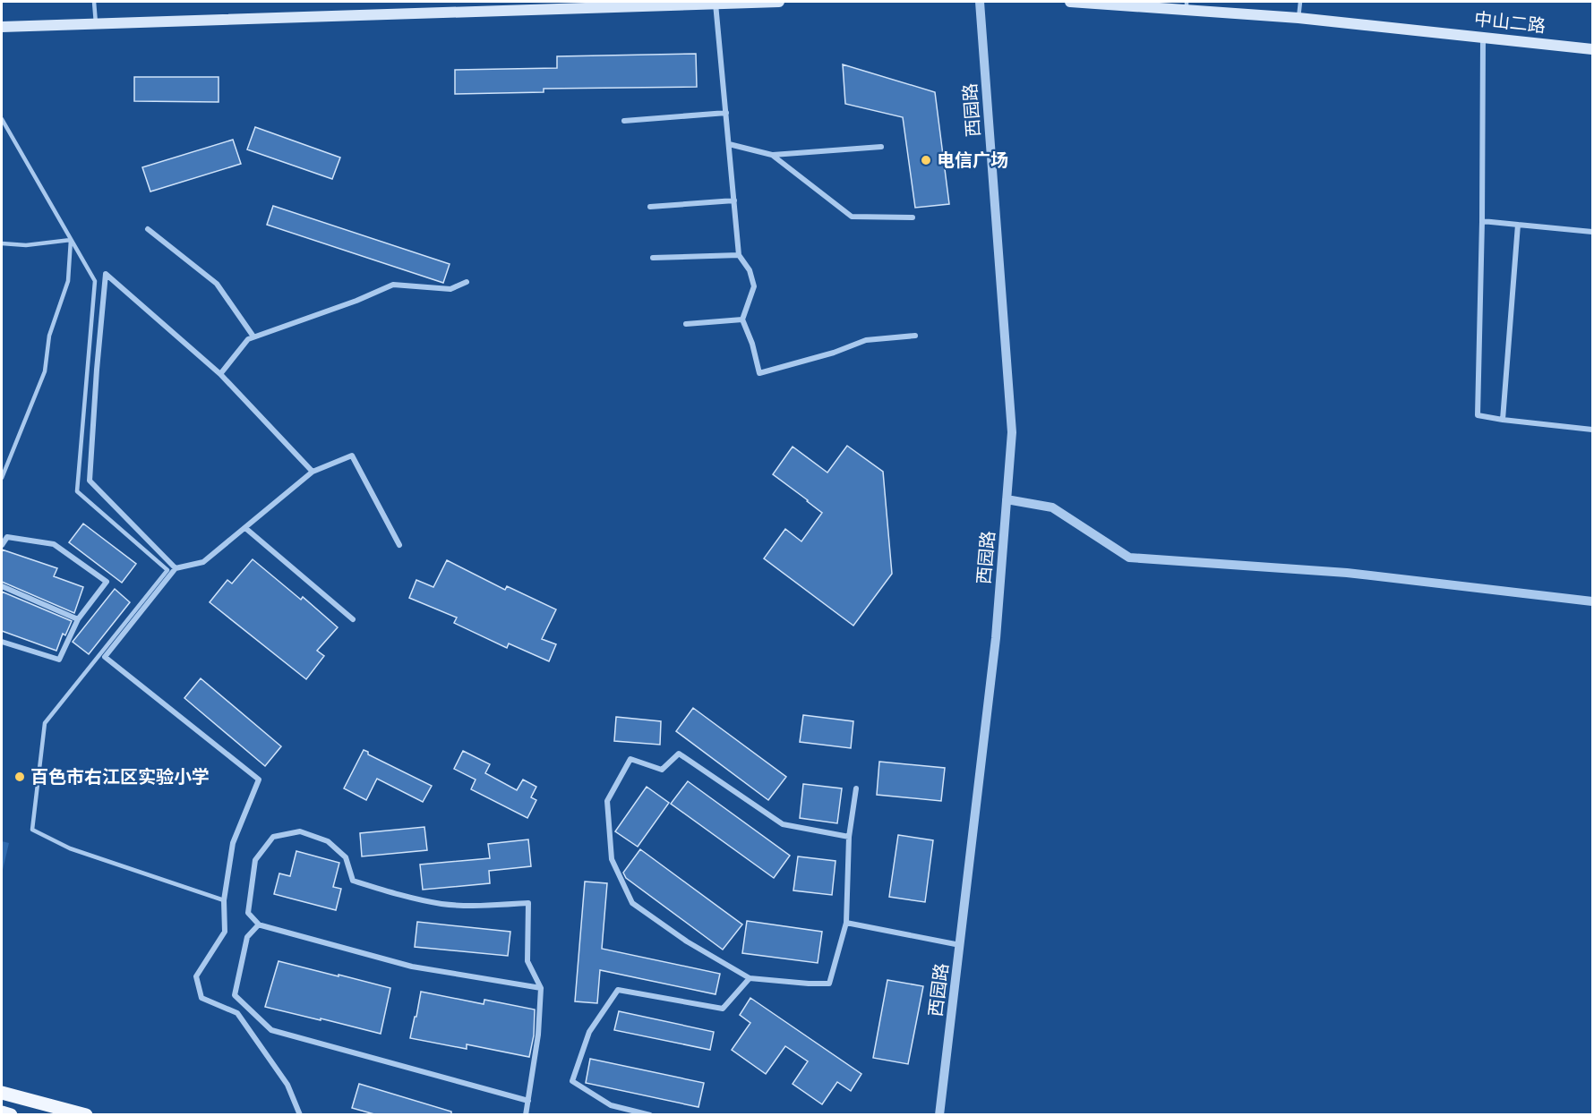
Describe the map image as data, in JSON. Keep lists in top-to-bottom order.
{
  "streets": {
    "main road": ["中山二路"],
    "street": ["西园路"]
  },
  "places": ["电信广场", "百色市右江区实验小学"]
}
